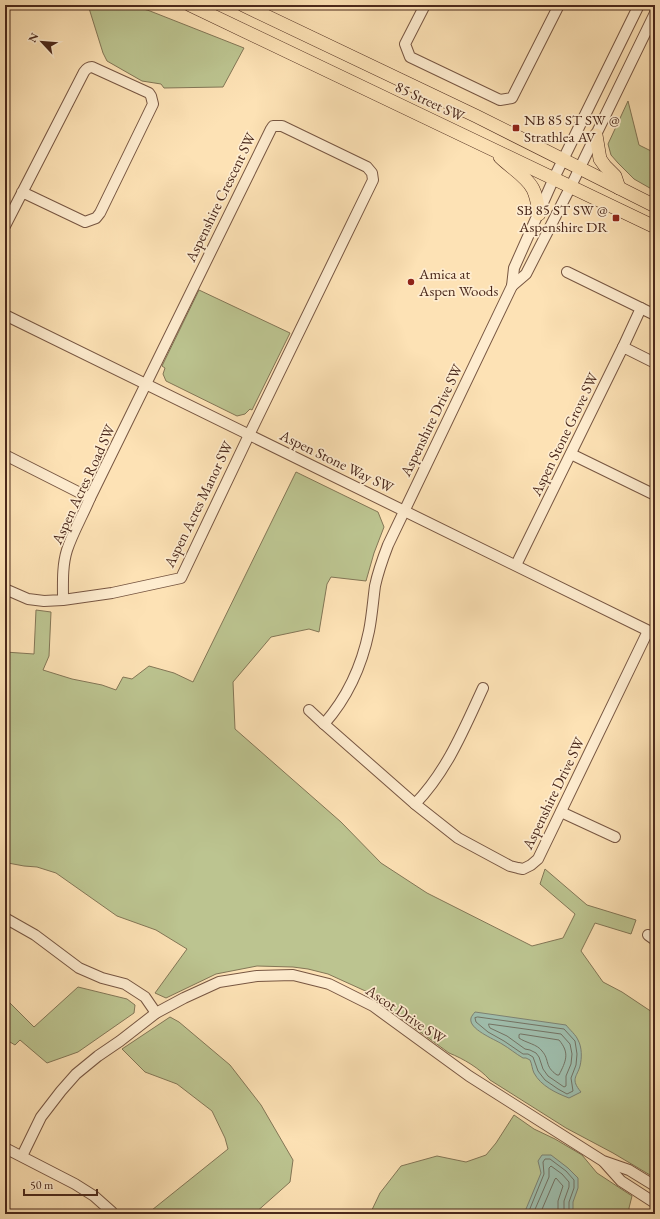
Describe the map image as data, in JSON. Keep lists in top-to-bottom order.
{
  "streets": {
    "main road": ["85 Street SW"],
    "street": [
      "Aspenshire Crescent SW",
      "Aspenshire Drive SW",
      "Aspen Stone Grove SW",
      "Aspen Stone Way SW",
      "Aspen Acres Road SW",
      "Aspen Acres Manor SW",
      "Ascot Drive SW"
    ]
  },
  "crossings": [
    ["85 Street SW", "Aspenshire Drive SW"],
    ["Aspenshire Crescent SW", "Aspen Stone Way SW"],
    ["Aspenshire Crescent SW", "Aspen Acres Road SW"],
    ["Aspenshire Crescent SW", "Aspen Acres Manor SW"],
    ["Aspenshire Drive SW", "Aspen Stone Way SW"],
    ["Aspen Stone Grove SW", "Aspen Stone Way SW"],
    ["Aspen Stone Way SW", "Aspen Acres Road SW"],
    ["Aspen Stone Way SW", "Aspen Acres Manor SW"],
    ["Aspen Acres Road SW", "Aspen Acres Manor SW"]
  ],
  "places": {
    "transit": ["NB 85 ST SW @ Strathlea AV", "SB 85 ST SW @ Aspenshire DR"],
    "other": ["Amica at Aspen Woods"]
  },
  "scale_bar": "50 m",
  "north": "top left"
}
